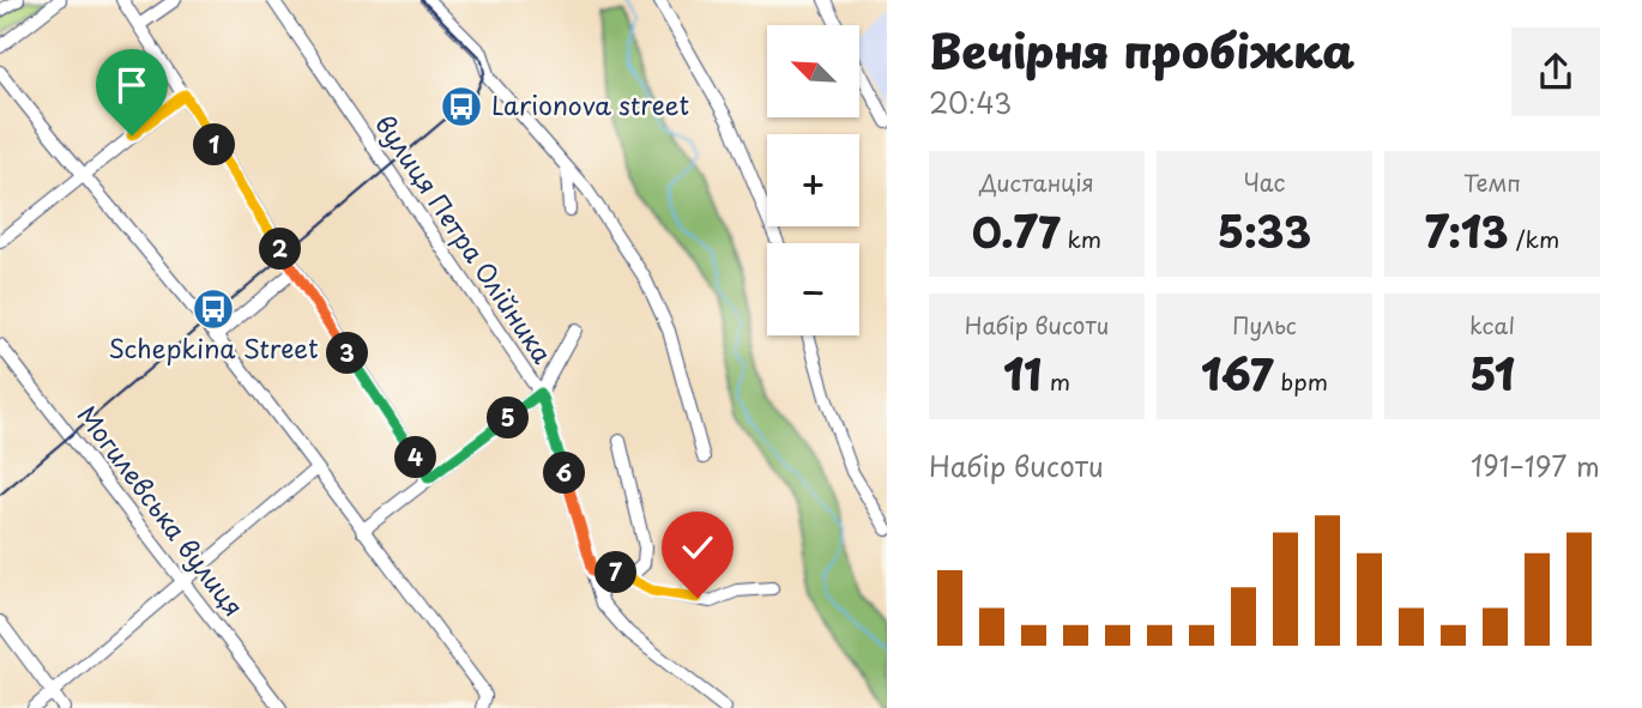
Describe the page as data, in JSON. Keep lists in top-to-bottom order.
{
  "streets": {
    "street": ["вулиця Петра Олійника", "Могилевська вулиця"]
  },
  "places": {
    "bus stop": ["Larionova street", "Schepkina Street"]
  },
  "north": "top left",
  "page": {
    "heading": ["Вечірня пробіжка", "20:43"],
    "map_buttons": ["+", "−"],
    "pins": [
      "1",
      "2",
      "3",
      "5",
      "4",
      "6",
      "7"
    ],
    "stats": [
      ["Дистанція", "0.77 km"],
      ["Час", "5:33"],
      ["Темп", "7:13 /km"],
      ["Набір висоти", "11 m"],
      ["Пульс", "167 bpm"],
      ["kcal", "51"]
    ],
    "chart": ["Набір висоти", "191–197 m"]
  }
}
